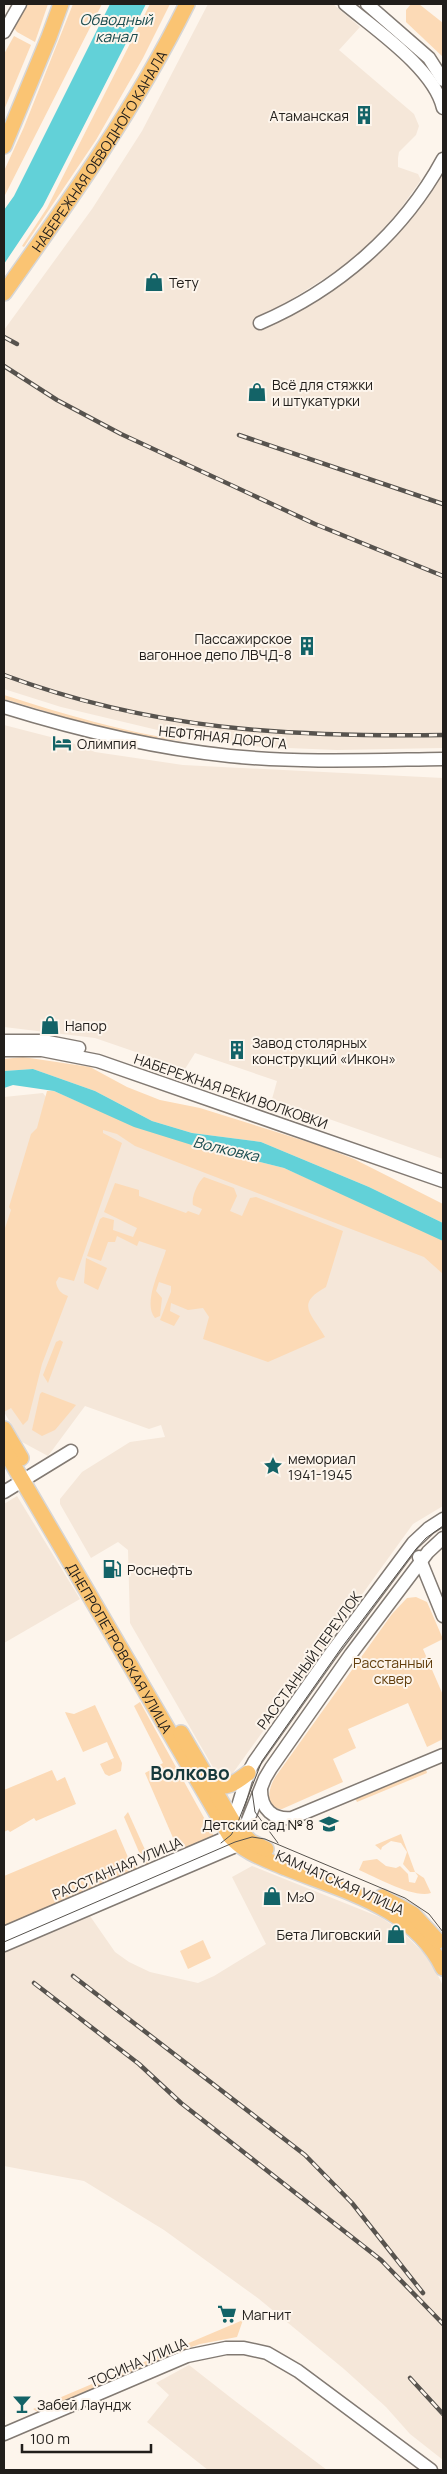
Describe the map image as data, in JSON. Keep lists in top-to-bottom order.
{
  "streets": {
    "main road": ["НАБЕРЕЖНАЯ ОБВОДНОГО КАНАЛА", "ДНЕПРОПЕТРОВСКАЯ УЛИЦА", "КАМЧАТСКАЯ УЛИЦА"],
    "street": [
      "НЕФТЯНАЯ ДОРОГА",
      "НАБЕРЕЖНАЯ РЕКИ ВОЛКОВКИ",
      "РАССТАННЫЙ ПЕРЕУЛОК",
      "РАССТАННАЯ УЛИЦА",
      "ТОСИНА УЛИЦА"
    ]
  },
  "crossings": [
    ["ДНЕПРОПЕТРОВСКАЯ УЛИЦА", "РАССТАННЫЙ ПЕРЕУЛОК"],
    ["ДНЕПРОПЕТРОВСКАЯ УЛИЦА", "РАССТАННАЯ УЛИЦА"],
    ["ДНЕПРОПЕТРОВСКАЯ УЛИЦА", "КАМЧАТСКАЯ УЛИЦА"],
    ["РАССТАННЫЙ ПЕРЕУЛОК", "РАССТАННАЯ УЛИЦА"],
    ["РАССТАННЫЙ ПЕРЕУЛОК", "КАМЧАТСКАЯ УЛИЦА"],
    ["РАССТАННАЯ УЛИЦА", "КАМЧАТСКАЯ УЛИЦА"]
  ],
  "districts": ["Волково"],
  "water": ["Обводный канал", "Волковка"],
  "parks": ["Расстанный сквер"],
  "places": {
    "building": ["Атаманская", "Пассажирское вагонное депо ЛВЧД-8", "Завод столярных конструкций «Инкон»"],
    "shop": [
      "Тету",
      "Всё для стяжки и штукатурки",
      "Напор",
      "М₂O",
      "Бета Лиговский"
    ],
    "hotel": ["Олимпия"],
    "place": ["мемориал 1941-1945"],
    "fuel station": ["Роснефть"],
    "school or university": ["Детский сад № 8"],
    "supermarket": ["Магнит"],
    "bar": ["Забей Лаундж"]
  },
  "scale_bar": "100 m"
}
